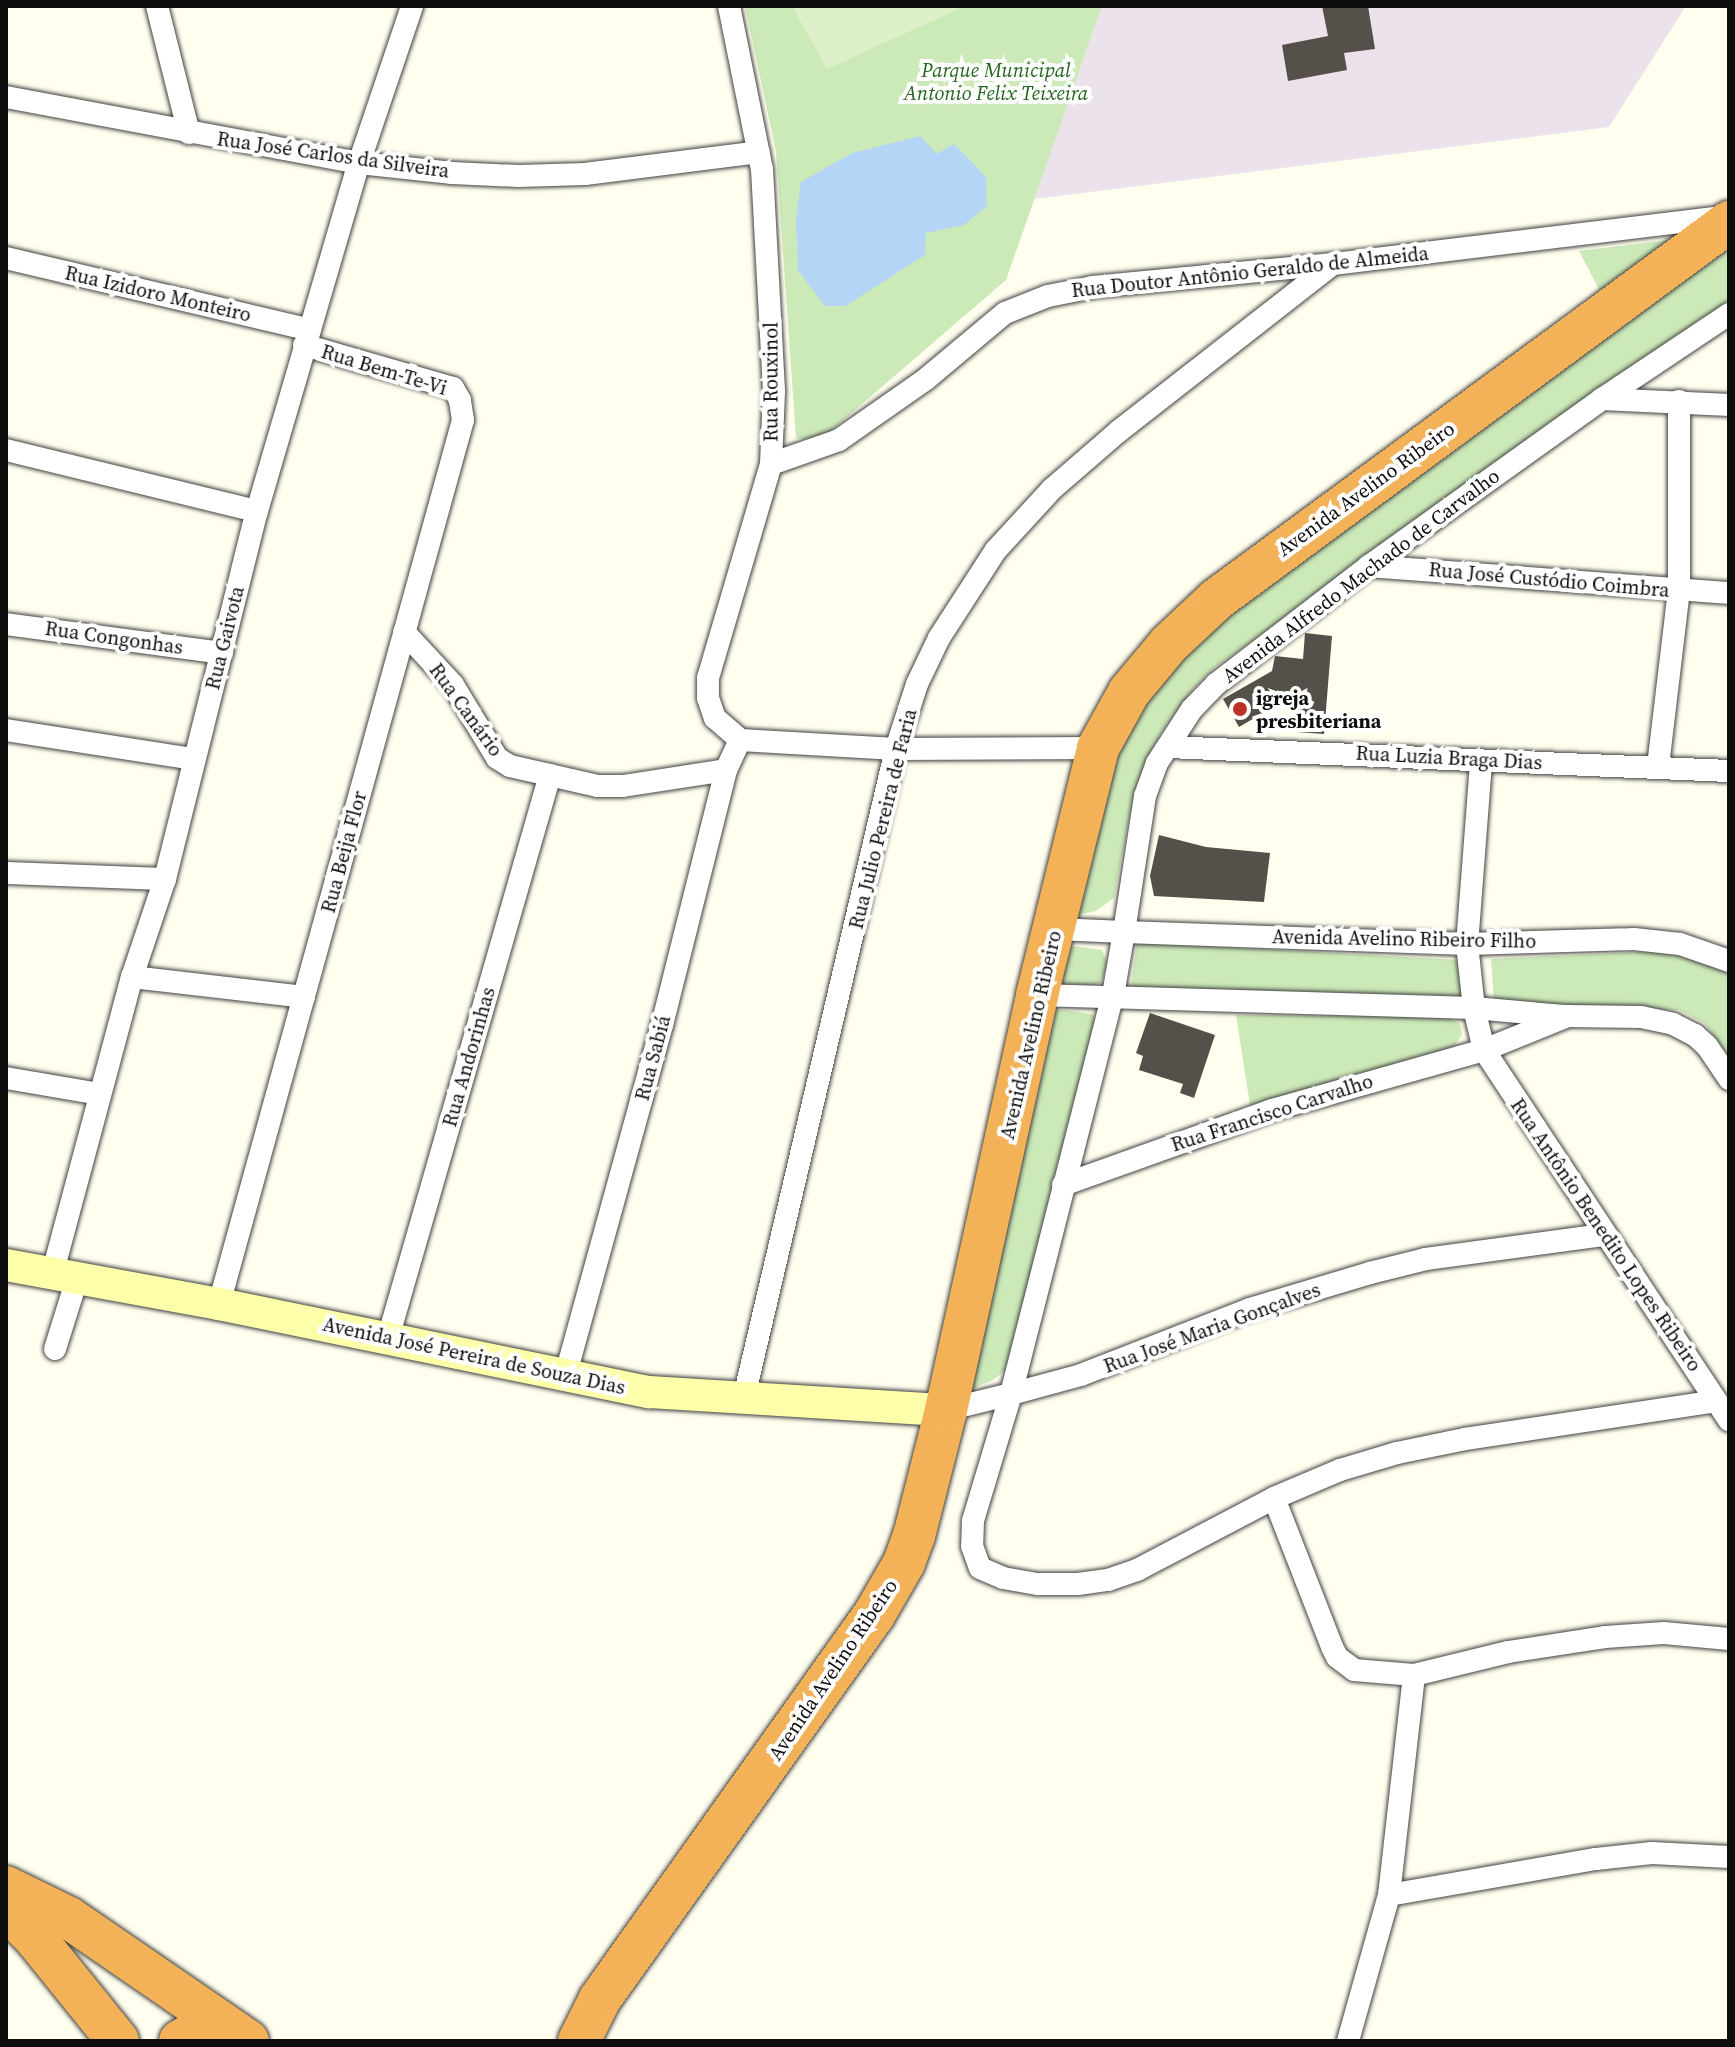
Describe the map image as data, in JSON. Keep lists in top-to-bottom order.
{
  "streets": {
    "highway": ["Avenida Avelino Ribeiro"],
    "street": [
      "Rua José Carlos da Silveira",
      "Rua Doutor Antônio Geraldo de Almeida",
      "Rua Izidoro Monteiro",
      "Rua Bem-Te-Vi",
      "Rua Rouxinol",
      "Avenida Alfredo Machado de Carvalho",
      "Rua José Custódio Coimbra",
      "Rua Congonhas",
      "Rua Gaivota",
      "Rua Canário",
      "Rua Luzia Braga Dias",
      "Rua Julio Pereira de Faria",
      "Rua Beija Flor",
      "Avenida Avelino Ribeiro Filho",
      "Rua Andorinhas",
      "Rua Sabiá",
      "Rua Francisco Carvalho",
      "Rua Antônio Benedito Lopes Ribeiro",
      "Rua José Maria Gonçalves",
      "Avenida José Pereira de Souza Dias"
    ]
  },
  "crossings": [
    ["Rua José Carlos da Silveira", "Rua Rouxinol"],
    ["Rua José Carlos da Silveira", "Rua Gaivota"],
    ["Rua Doutor Antônio Geraldo de Almeida", "Rua Rouxinol"],
    ["Rua Doutor Antônio Geraldo de Almeida", "Avenida Avelino Ribeiro"],
    ["Rua Doutor Antônio Geraldo de Almeida", "Rua Julio Pereira de Faria"],
    ["Rua Izidoro Monteiro", "Rua Bem-Te-Vi"],
    ["Rua Izidoro Monteiro", "Rua Gaivota"],
    ["Rua Bem-Te-Vi", "Rua Gaivota"],
    ["Rua Bem-Te-Vi", "Rua Beija Flor"],
    ["Rua Rouxinol", "Rua Sabiá"],
    ["Avenida Avelino Ribeiro", "Rua José Maria Gonçalves"],
    ["Avenida Avelino Ribeiro", "Avenida José Pereira de Souza Dias"],
    ["Avenida Alfredo Machado de Carvalho", "Rua José Custódio Coimbra"],
    ["Avenida Alfredo Machado de Carvalho", "Rua Luzia Braga Dias"],
    ["Avenida Alfredo Machado de Carvalho", "Avenida Avelino Ribeiro Filho"],
    ["Avenida Alfredo Machado de Carvalho", "Rua Francisco Carvalho"],
    ["Avenida Alfredo Machado de Carvalho", "Rua Antônio Benedito Lopes Ribeiro"],
    ["Avenida Alfredo Machado de Carvalho", "Rua José Maria Gonçalves"],
    ["Rua Congonhas", "Rua Gaivota"],
    ["Rua Gaivota", "Avenida José Pereira de Souza Dias"],
    ["Rua Canário", "Rua Beija Flor"],
    ["Rua Canário", "Rua Andorinhas"],
    ["Rua Canário", "Rua Sabiá"],
    ["Rua Luzia Braga Dias", "Rua Antônio Benedito Lopes Ribeiro"],
    ["Rua Julio Pereira de Faria", "Avenida José Pereira de Souza Dias"],
    ["Rua Beija Flor", "Avenida José Pereira de Souza Dias"],
    ["Avenida Avelino Ribeiro Filho", "Rua Antônio Benedito Lopes Ribeiro"],
    ["Rua Andorinhas", "Avenida José Pereira de Souza Dias"],
    ["Rua Sabiá", "Avenida José Pereira de Souza Dias"],
    ["Rua Francisco Carvalho", "Rua Antônio Benedito Lopes Ribeiro"],
    ["Rua Antônio Benedito Lopes Ribeiro", "Rua José Maria Gonçalves"],
    ["Rua José Maria Gonçalves", "Avenida José Pereira de Souza Dias"]
  ],
  "parks": ["Parque Municipal Antonio Felix Teixeira"],
  "places": ["igreja presbiteriana"]
}
